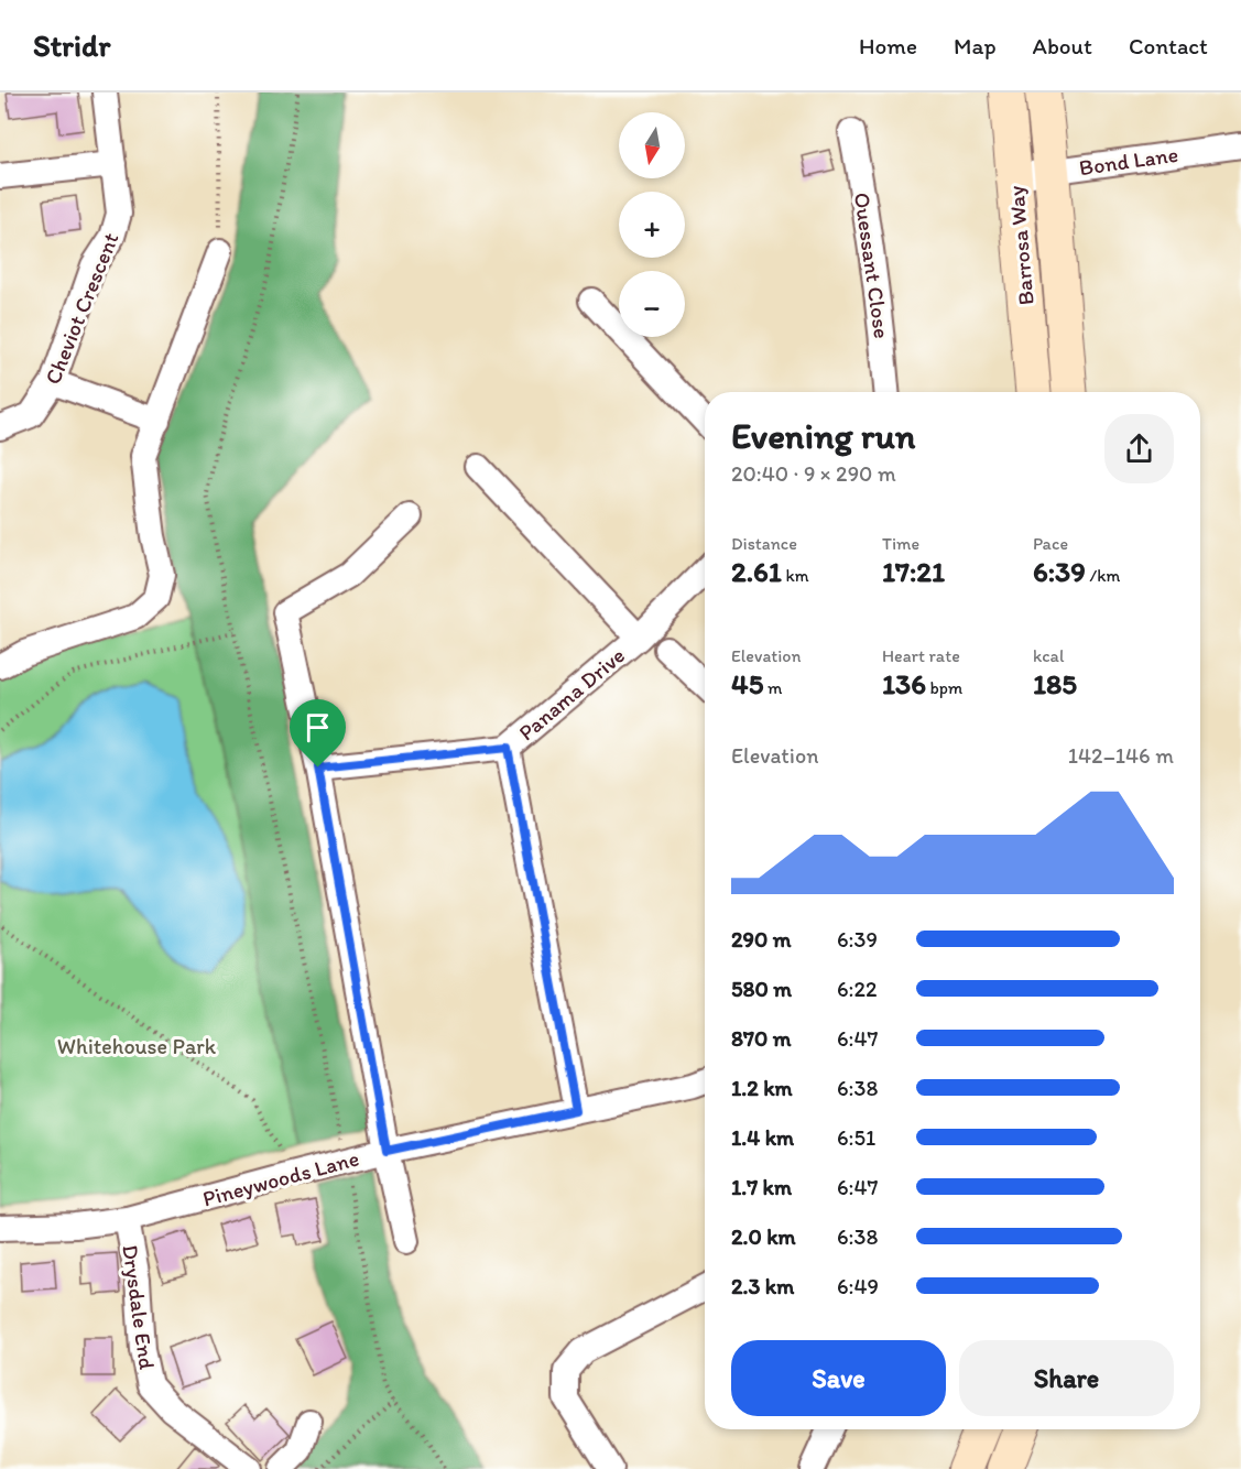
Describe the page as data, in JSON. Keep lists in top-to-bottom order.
{
  "streets": {
    "street": [
      "Bond Lane",
      "Barrosa Way",
      "Ouessant Close",
      "Cheviot Crescent",
      "Panama Drive",
      "Pineywoods Lane",
      "Drysdale End"
    ]
  },
  "crossings": [
    ["Bond Lane", "Barrosa Way"],
    ["Pineywoods Lane", "Drysdale End"]
  ],
  "parks": ["Whitehouse Park"],
  "north": "bottom",
  "page": {
    "header": "Stridr",
    "nav": [
      "Home",
      "Map",
      "About",
      "Contact"
    ],
    "map_buttons": ["+", "−"],
    "heading": ["Evening run", "20:40 · 9 × 290 m"],
    "stats": [
      ["Distance", "2.61 km"],
      ["Time", "17:21"],
      ["Pace", "6:39 /km"],
      ["Elevation", "45 m"],
      ["Heart rate", "136 bpm"],
      ["kcal", "185"]
    ],
    "chart": ["Elevation", "142–146 m"],
    "list": [
      {
        "name": "290 m",
        "note": "6:39"
      },
      {
        "name": "580 m",
        "note": "6:22"
      },
      {
        "name": "870 m",
        "note": "6:47"
      },
      {
        "name": "1.2 km",
        "note": "6:38"
      },
      {
        "name": "1.4 km",
        "note": "6:51"
      },
      {
        "name": "1.7 km",
        "note": "6:47"
      },
      {
        "name": "2.0 km",
        "note": "6:38"
      },
      {
        "name": "2.3 km",
        "note": "6:49"
      }
    ],
    "buttons": ["Save", "Share"]
  }
}
